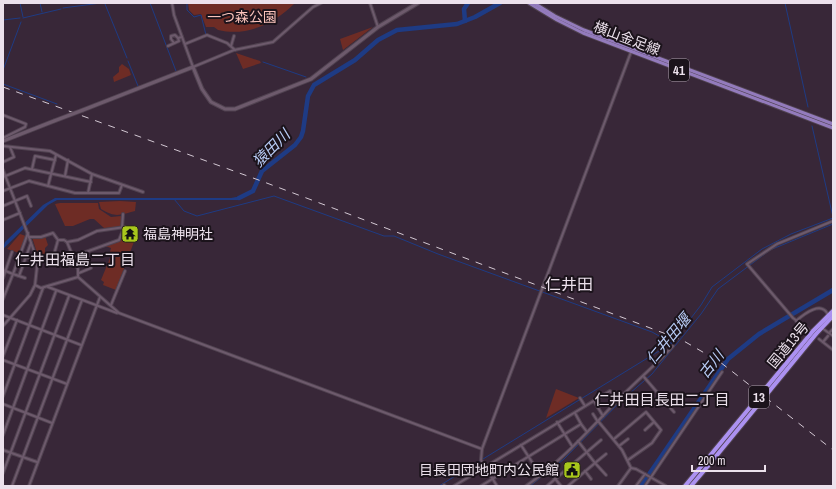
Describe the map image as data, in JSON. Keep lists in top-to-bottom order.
{
  "streets": {
    "highway": ["国道13号", "13"],
    "main road": ["横山金足線", "41"]
  },
  "districts": ["仁井田福島二丁目", "仁井田", "仁井田目長田二丁目"],
  "water": ["猿田川", "仁井田堰", "古川"],
  "parks": ["一つ森公園"],
  "places": {
    "temple": ["福島神明社"],
    "public building": ["目長田団地町内公民館"]
  },
  "scale_bar": "200 m"
}
